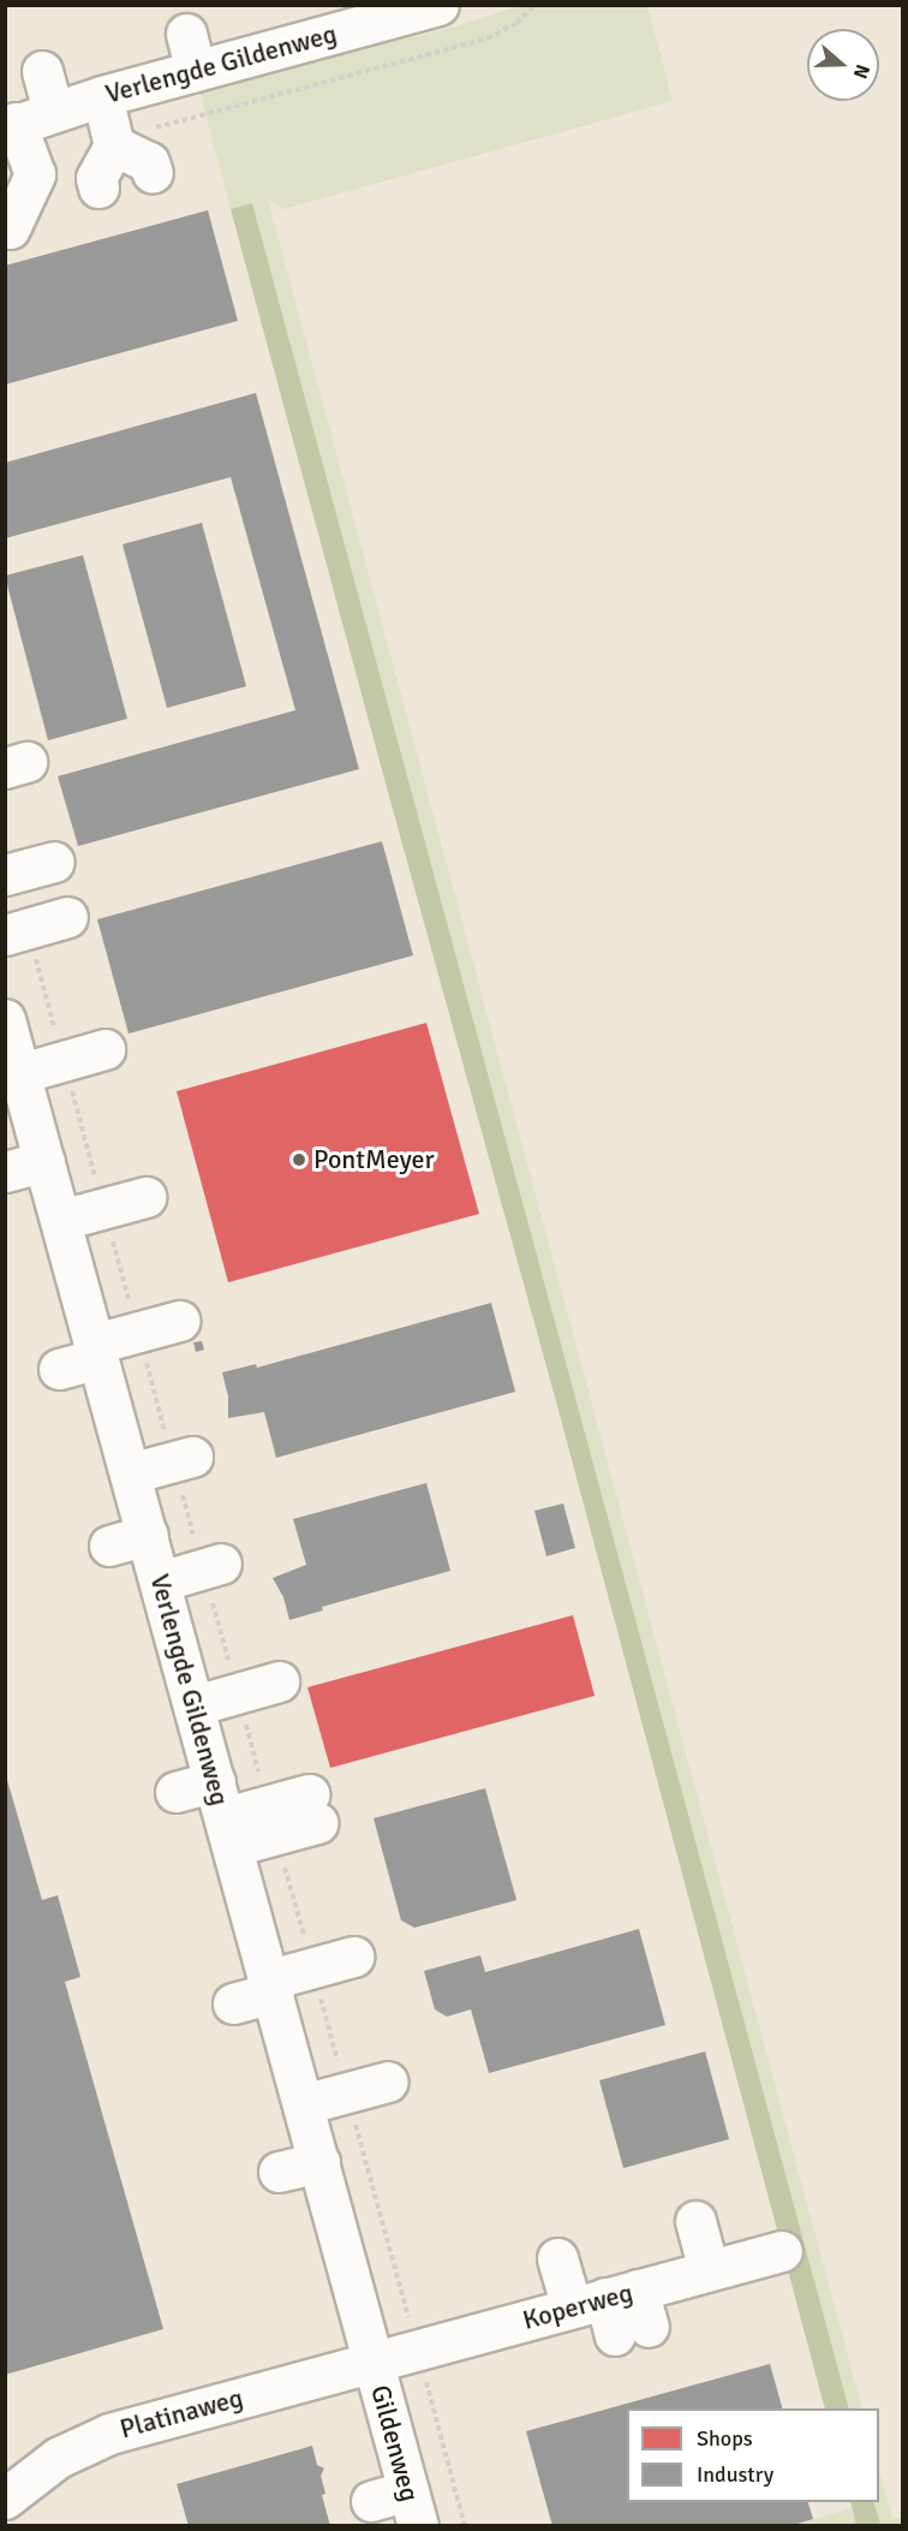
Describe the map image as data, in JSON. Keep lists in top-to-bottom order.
{
  "streets": {
    "street": [
      "Verlengde Gildenweg",
      "Koperweg",
      "Platinaweg",
      "Gildenweg"
    ]
  },
  "crossings": [
    ["Verlengde Gildenweg", "Koperweg"],
    ["Verlengde Gildenweg", "Platinaweg"],
    ["Verlengde Gildenweg", "Gildenweg"],
    ["Koperweg", "Platinaweg"],
    ["Koperweg", "Gildenweg"],
    ["Platinaweg", "Gildenweg"]
  ],
  "places": ["PontMeyer"],
  "legend": ["Shops", "Industry"],
  "north": "right"
}
